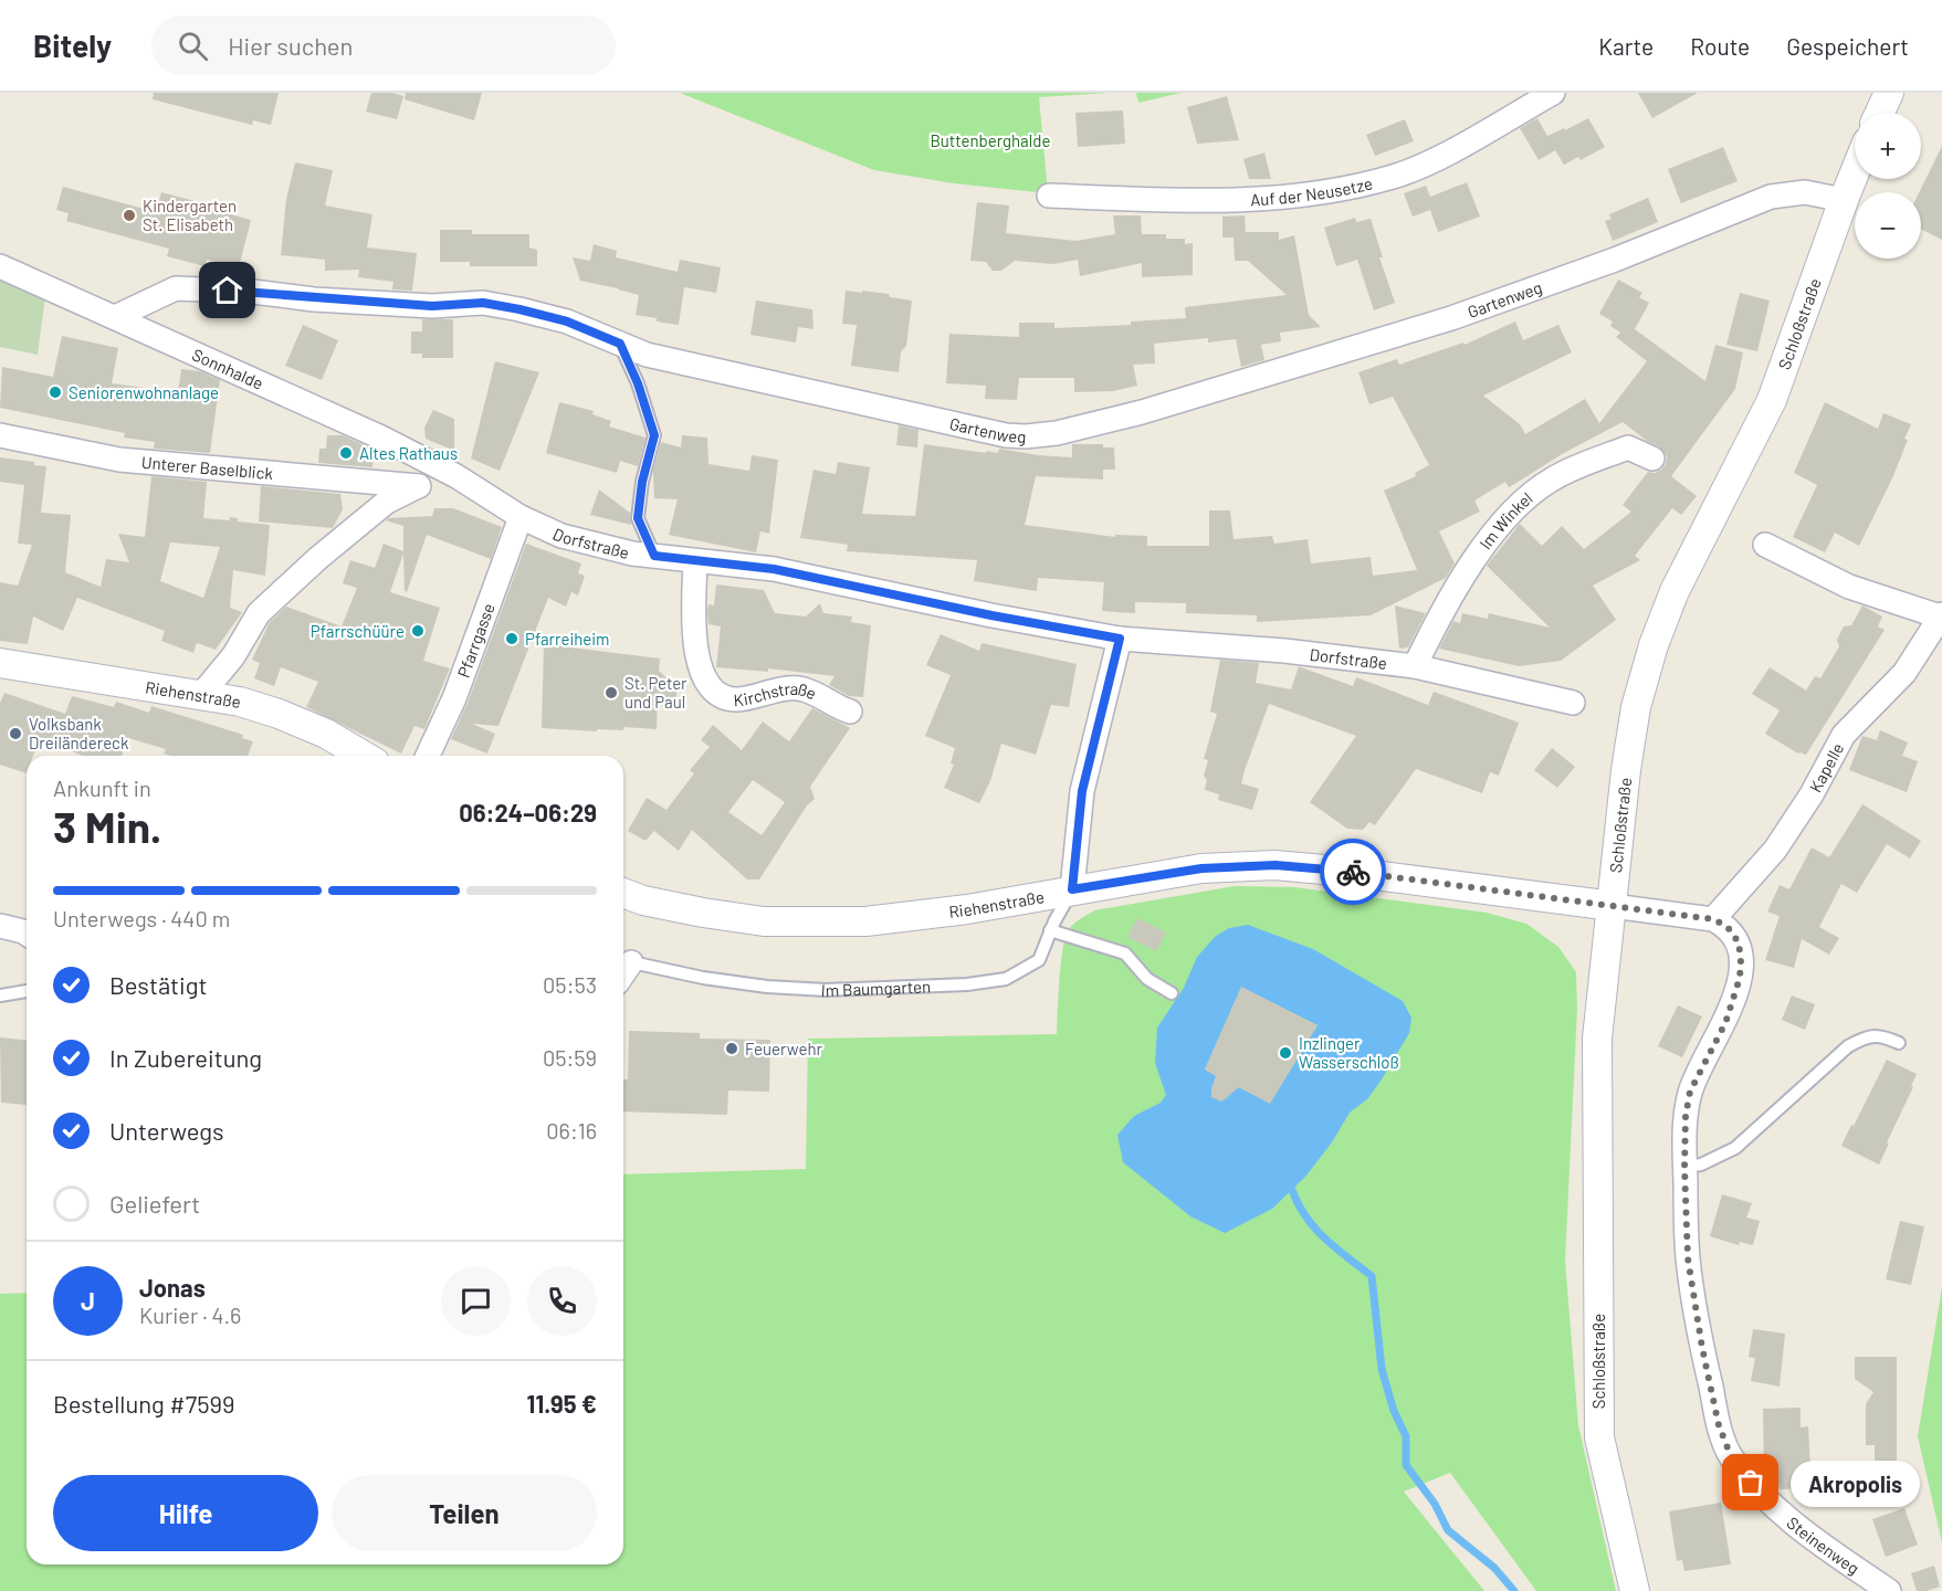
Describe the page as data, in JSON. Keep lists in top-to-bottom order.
{
  "streets": {
    "street": [
      "Auf der Neusetze",
      "Gartenweg",
      "Schloßstraße",
      "Sonnhalde",
      "Unterer Baselblick",
      "Im Winkel",
      "Dorfstraße",
      "Pfarrgasse",
      "Riehenstraße",
      "Kirchstraße",
      "Kapelle",
      "Steinenweg"
    ],
    "lane": ["Im Baumgarten"]
  },
  "crossings": [
    ["Gartenweg", "Schloßstraße"],
    ["Gartenweg", "Sonnhalde"],
    ["Schloßstraße", "Riehenstraße"],
    ["Sonnhalde", "Dorfstraße"],
    ["Im Winkel", "Dorfstraße"],
    ["Dorfstraße", "Pfarrgasse"],
    ["Dorfstraße", "Kirchstraße"],
    ["Riehenstraße", "Im Baumgarten"],
    ["Kapelle", "Steinenweg"]
  ],
  "parks": ["Buttenberghalde"],
  "places": [
    "Kindergarten St. Elisabeth",
    "Seniorenwohnanlage",
    "Altes Rathaus",
    "Pfarrschüüre",
    "Pfarreiheim",
    "St. Peter und Paul",
    "Volksbank Dreiländereck",
    "Feuerwehr",
    "Inzlinger Wasserschloß",
    "Akropolis"
  ],
  "page": {
    "header": "Bitely",
    "search": "Hier suchen",
    "nav": ["Karte", "Route", "Gespeichert"],
    "map_buttons": ["+", "−"],
    "heading": ["3 Min.", "Ankunft in", "06:24–06:29"],
    "panel": [
      "Jonas",
      "Kurier · 4.6",
      "Bestellung #7599",
      "11.95 €"
    ],
    "bar": "Unterwegs · 440 m",
    "list": [
      ["Bestätigt", "05:53"],
      ["In Zubereitung", "05:59"],
      ["Unterwegs", "06:16"],
      "Geliefert"
    ],
    "round": "J",
    "bubble": "Akropolis",
    "buttons": ["Hilfe", "Teilen"]
  }
}
